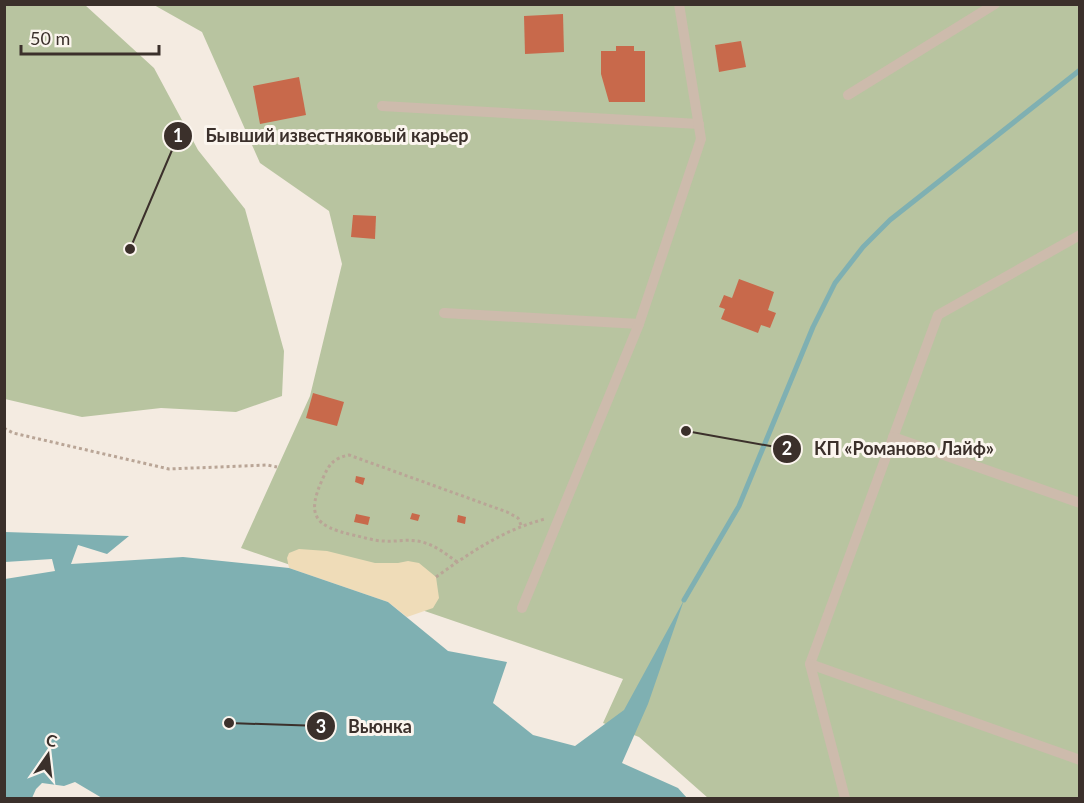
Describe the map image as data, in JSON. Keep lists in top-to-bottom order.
{
  "places": ["Бывший известняковый карьер", "КП «Романово Лайф»", "Вьюнка"],
  "scale_bar": "50 m",
  "north": "top"
}
